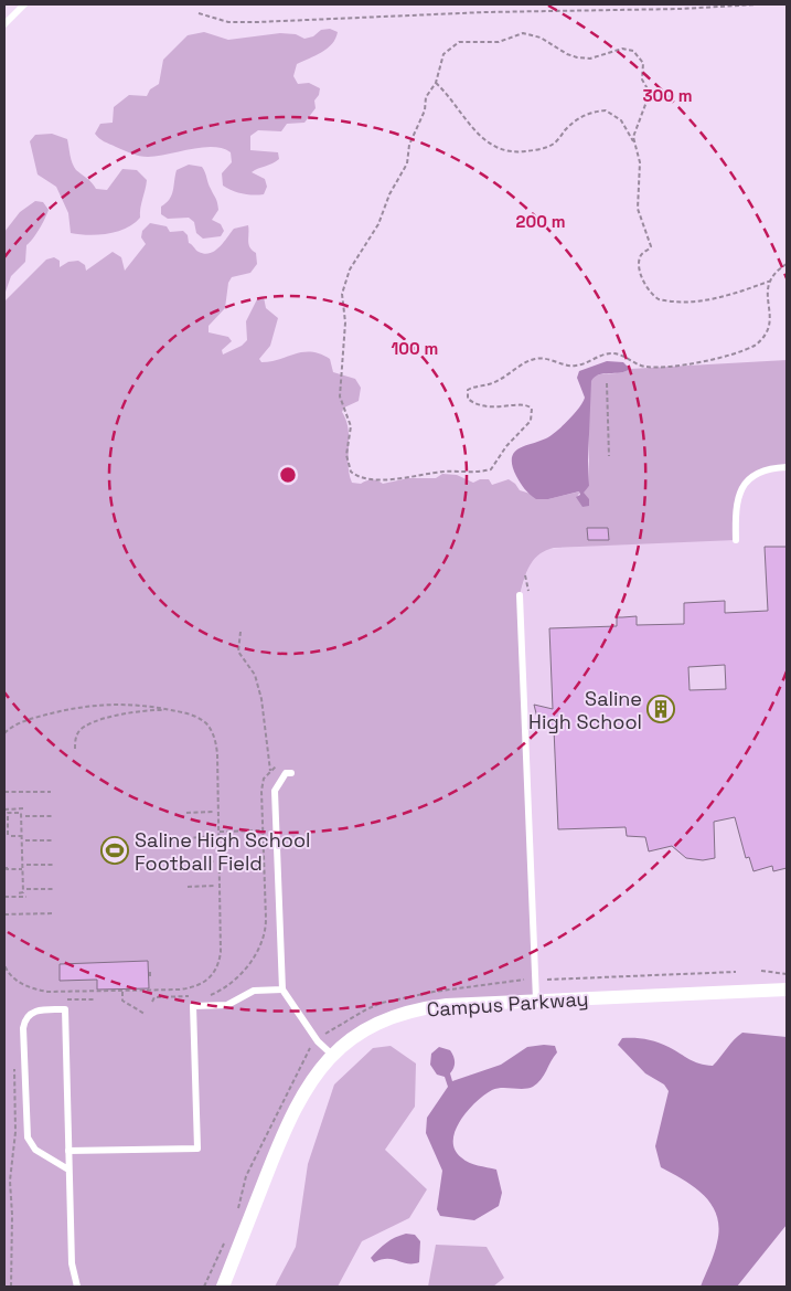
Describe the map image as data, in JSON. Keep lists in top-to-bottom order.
{
  "streets": {
    "street": ["Campus Parkway"]
  },
  "places": {
    "building": ["Saline High School"],
    "sports": ["Saline High School Football Field"]
  },
  "rings": ["300 m", "200 m", "100 m"]
}
